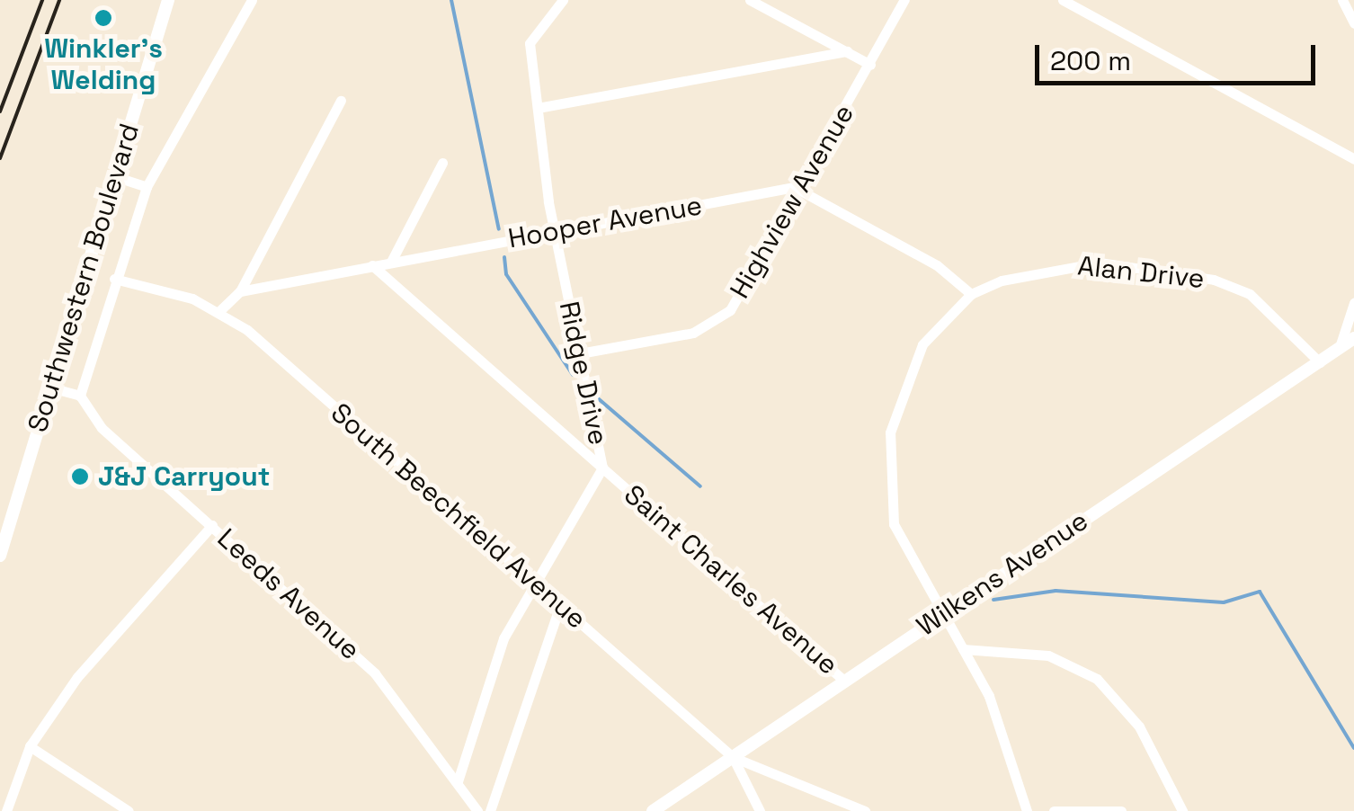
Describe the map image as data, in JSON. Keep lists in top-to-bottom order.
{
  "streets": {
    "main road": ["Southwestern Boulevard", "Wilkens Avenue"],
    "street": [
      "Highview Avenue",
      "Hooper Avenue",
      "Alan Drive",
      "Ridge Drive",
      "South Beechfield Avenue",
      "Saint Charles Avenue",
      "Leeds Avenue"
    ]
  },
  "crossings": [
    ["Highview Avenue", "Hooper Avenue"],
    ["Highview Avenue", "Ridge Drive"],
    ["Hooper Avenue", "Ridge Drive"],
    ["Hooper Avenue", "Saint Charles Avenue"],
    ["Alan Drive", "Wilkens Avenue"],
    ["Ridge Drive", "South Beechfield Avenue"],
    ["Ridge Drive", "Saint Charles Avenue"],
    ["Ridge Drive", "Leeds Avenue"],
    ["South Beechfield Avenue", "Wilkens Avenue"],
    ["Wilkens Avenue", "Saint Charles Avenue"]
  ],
  "places": ["Winkler's Welding", "J&J Carryout"],
  "scale_bar": "200 m"
}
